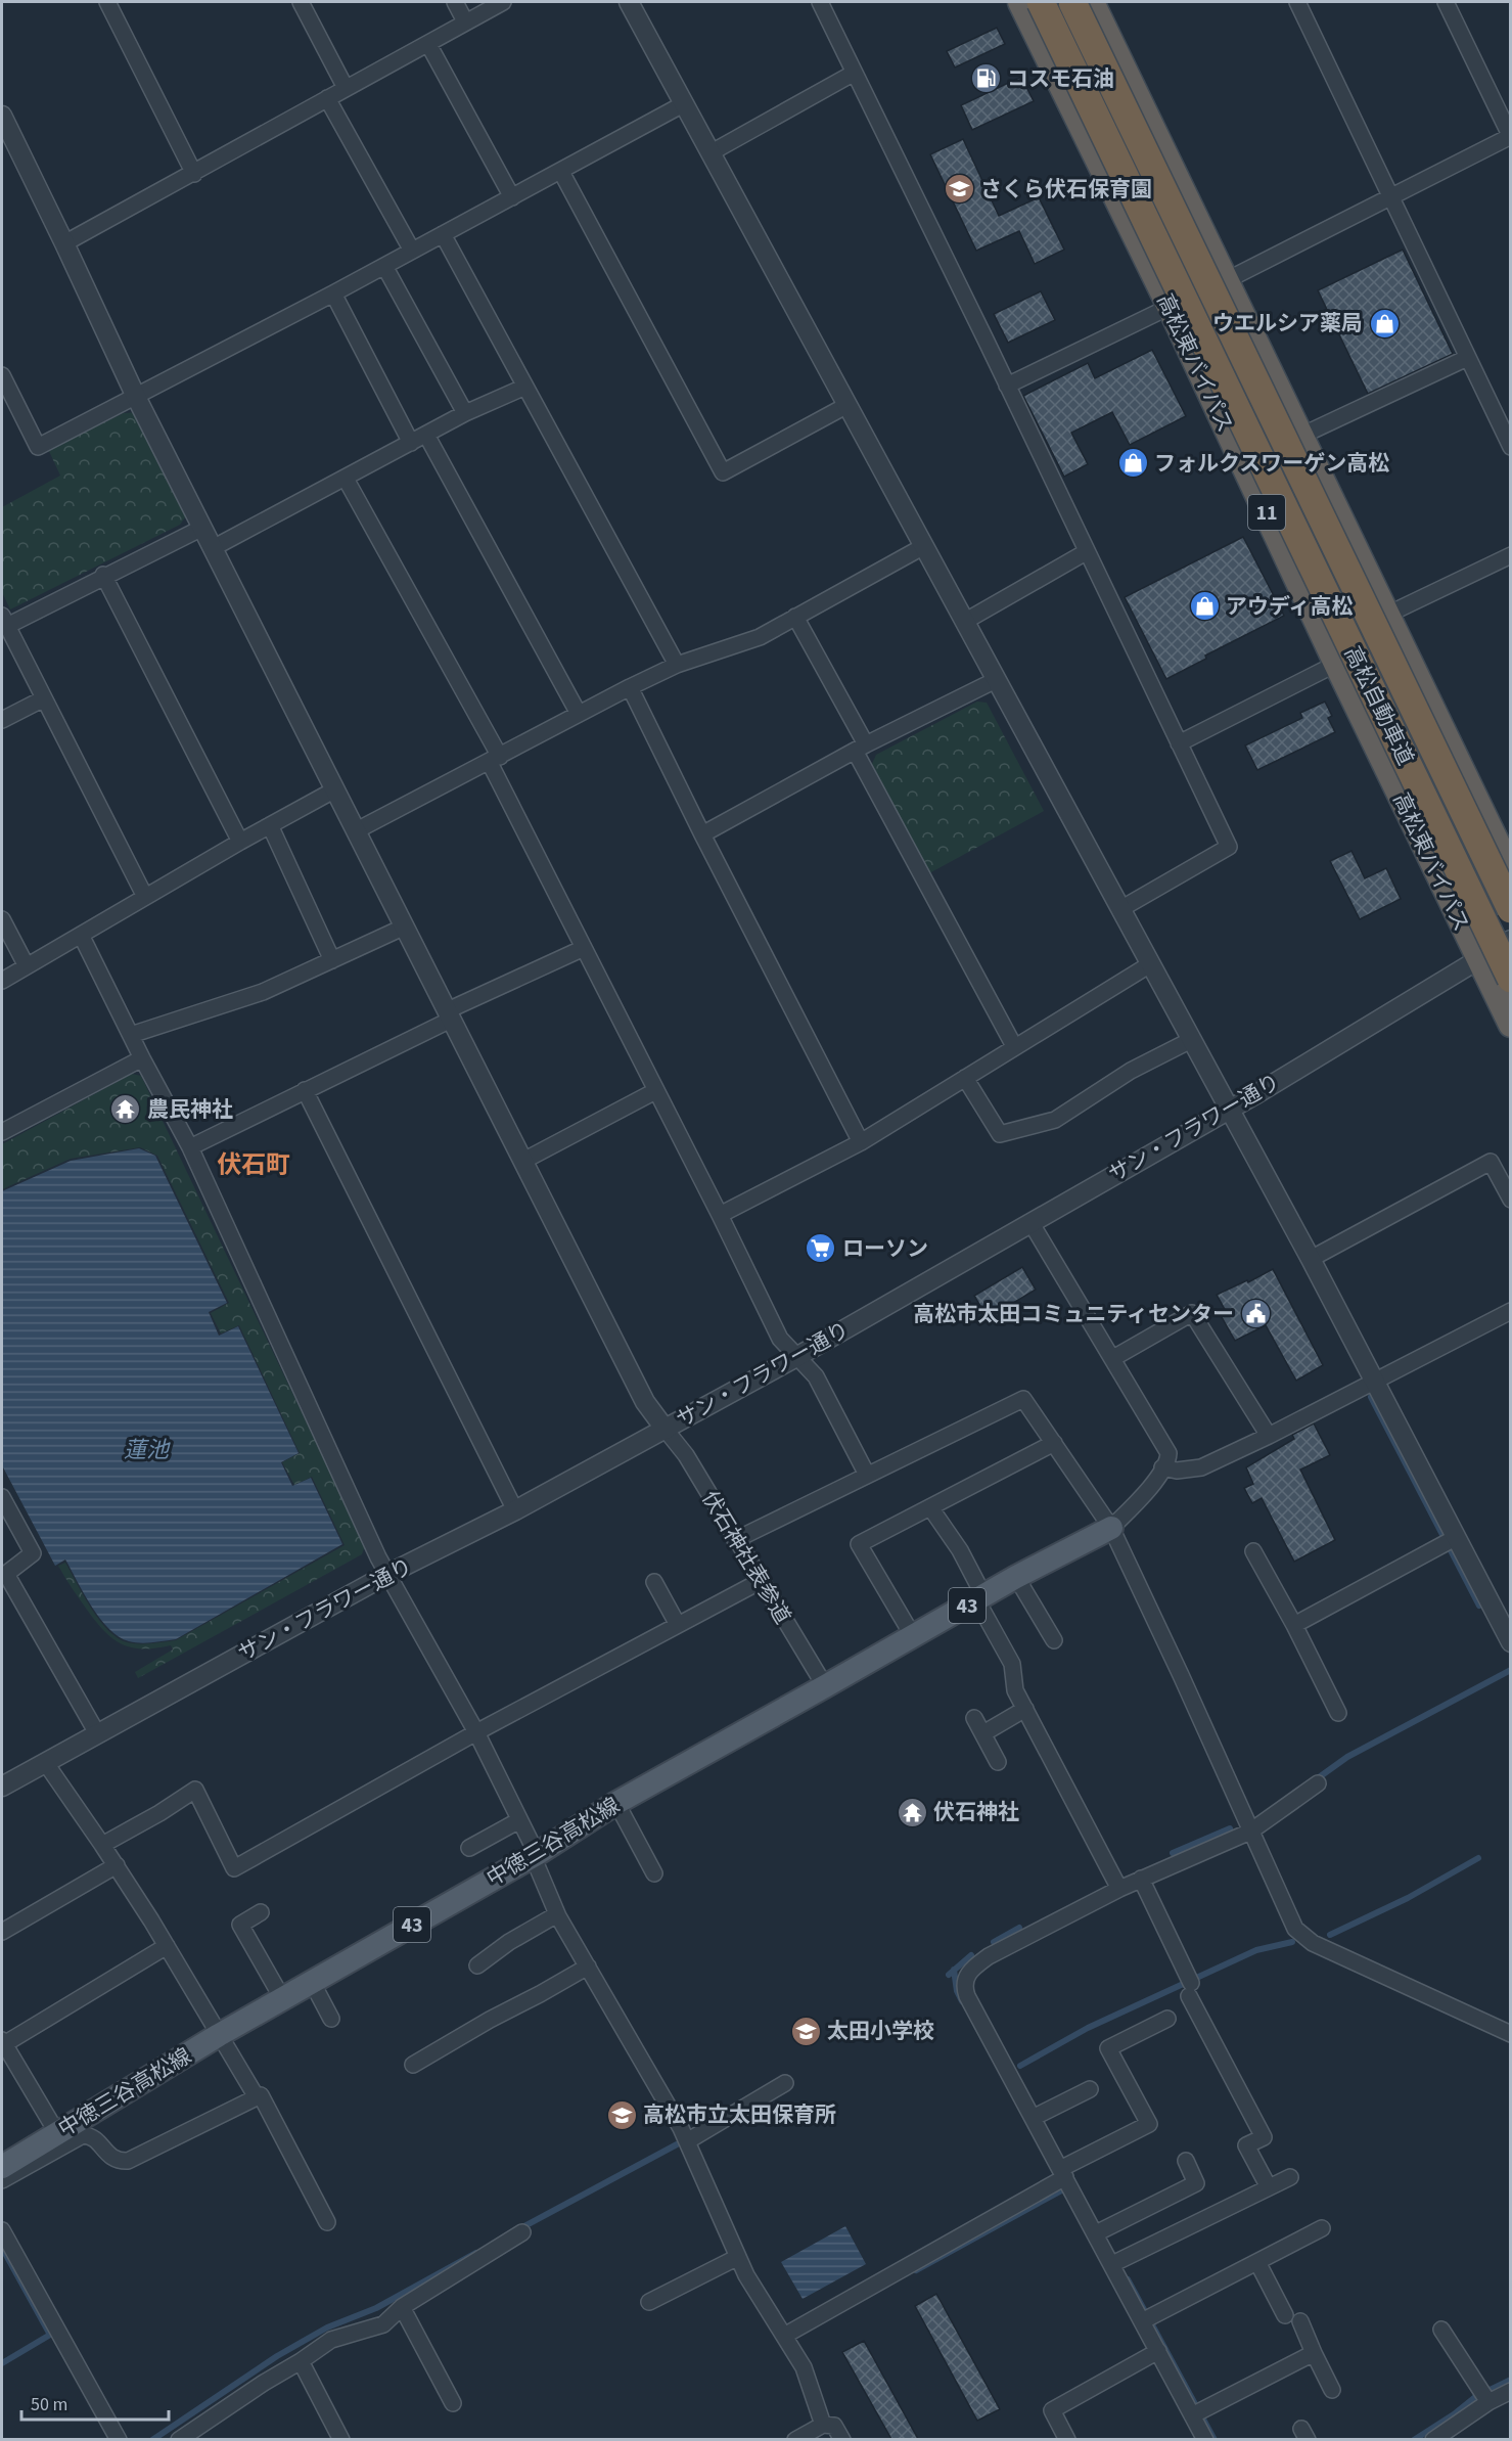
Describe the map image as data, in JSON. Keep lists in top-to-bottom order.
{
  "streets": {
    "highway": ["高松東バイパス", "11", "高松自動車道"],
    "main road": ["43", "中徳三谷高松線"],
    "street": ["サン・フラワー通り", "伏石神社表参道"]
  },
  "crossings": [
    ["高松東バイパス", "サン・フラワー通り"],
    ["サン・フラワー通り", "伏石神社表参道"],
    ["伏石神社表参道", "中徳三谷高松線"]
  ],
  "districts": ["伏石町"],
  "water": ["蓮池"],
  "places": {
    "fuel station": ["コスモ石油"],
    "school or university": ["さくら伏石保育園", "太田小学校", "高松市立太田保育所"],
    "shop": ["ウエルシア薬局", "フォルクスワーゲン高松", "アウディ高松"],
    "temple": ["農民神社", "伏石神社"],
    "supermarket": ["ローソン"],
    "public building": ["高松市太田コミュニティセンター"]
  },
  "scale_bar": "50 m"
}
